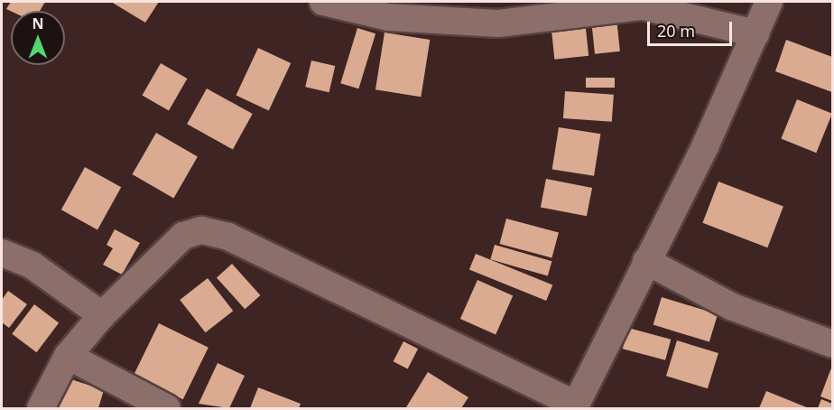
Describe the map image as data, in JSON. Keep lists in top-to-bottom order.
{
  "scale_bar": "20 m",
  "north": "top"
}
